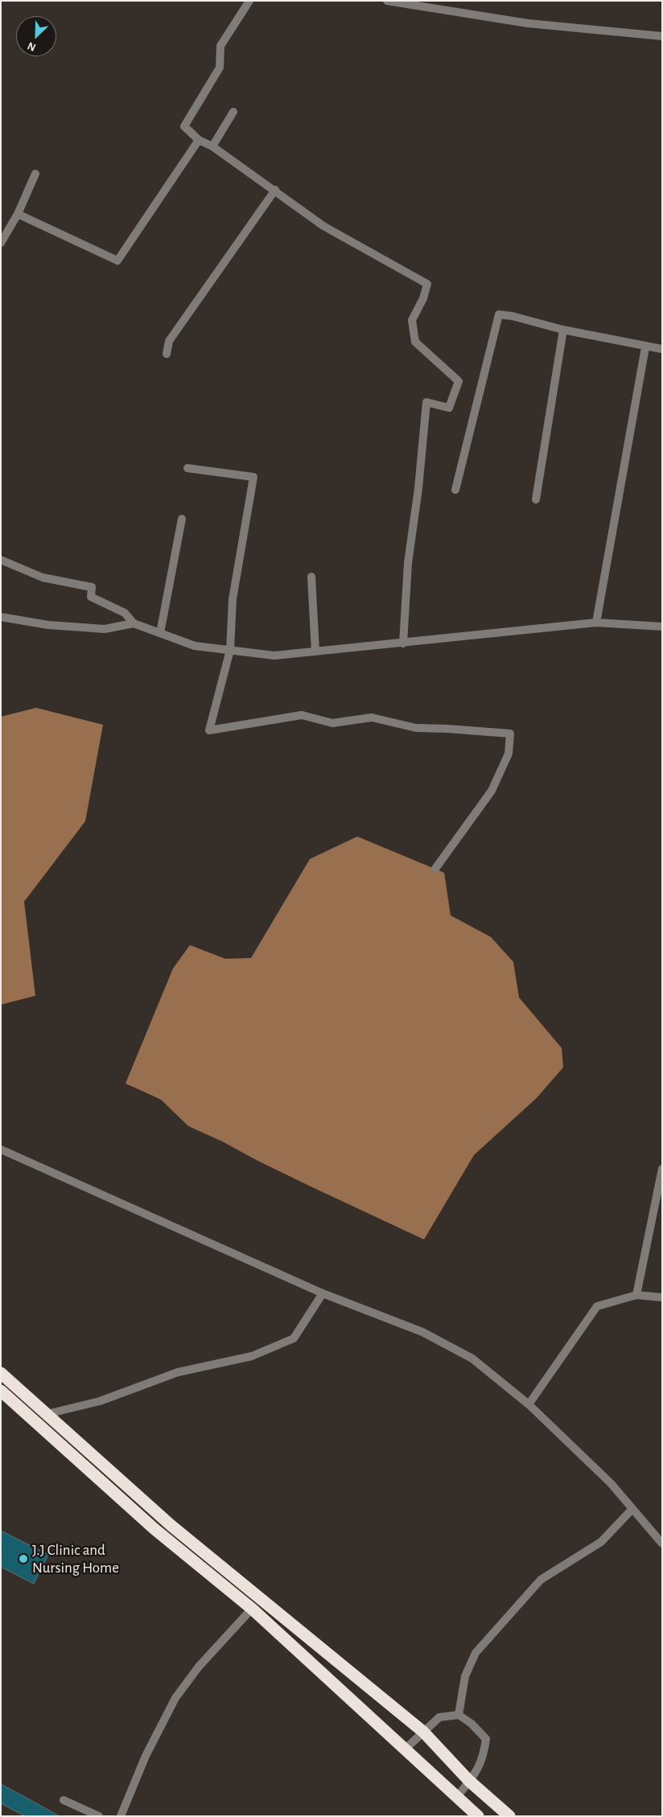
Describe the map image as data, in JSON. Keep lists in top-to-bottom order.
{
  "places": ["J.J Clinic and Nursing Home"],
  "north": "bottom left"
}
